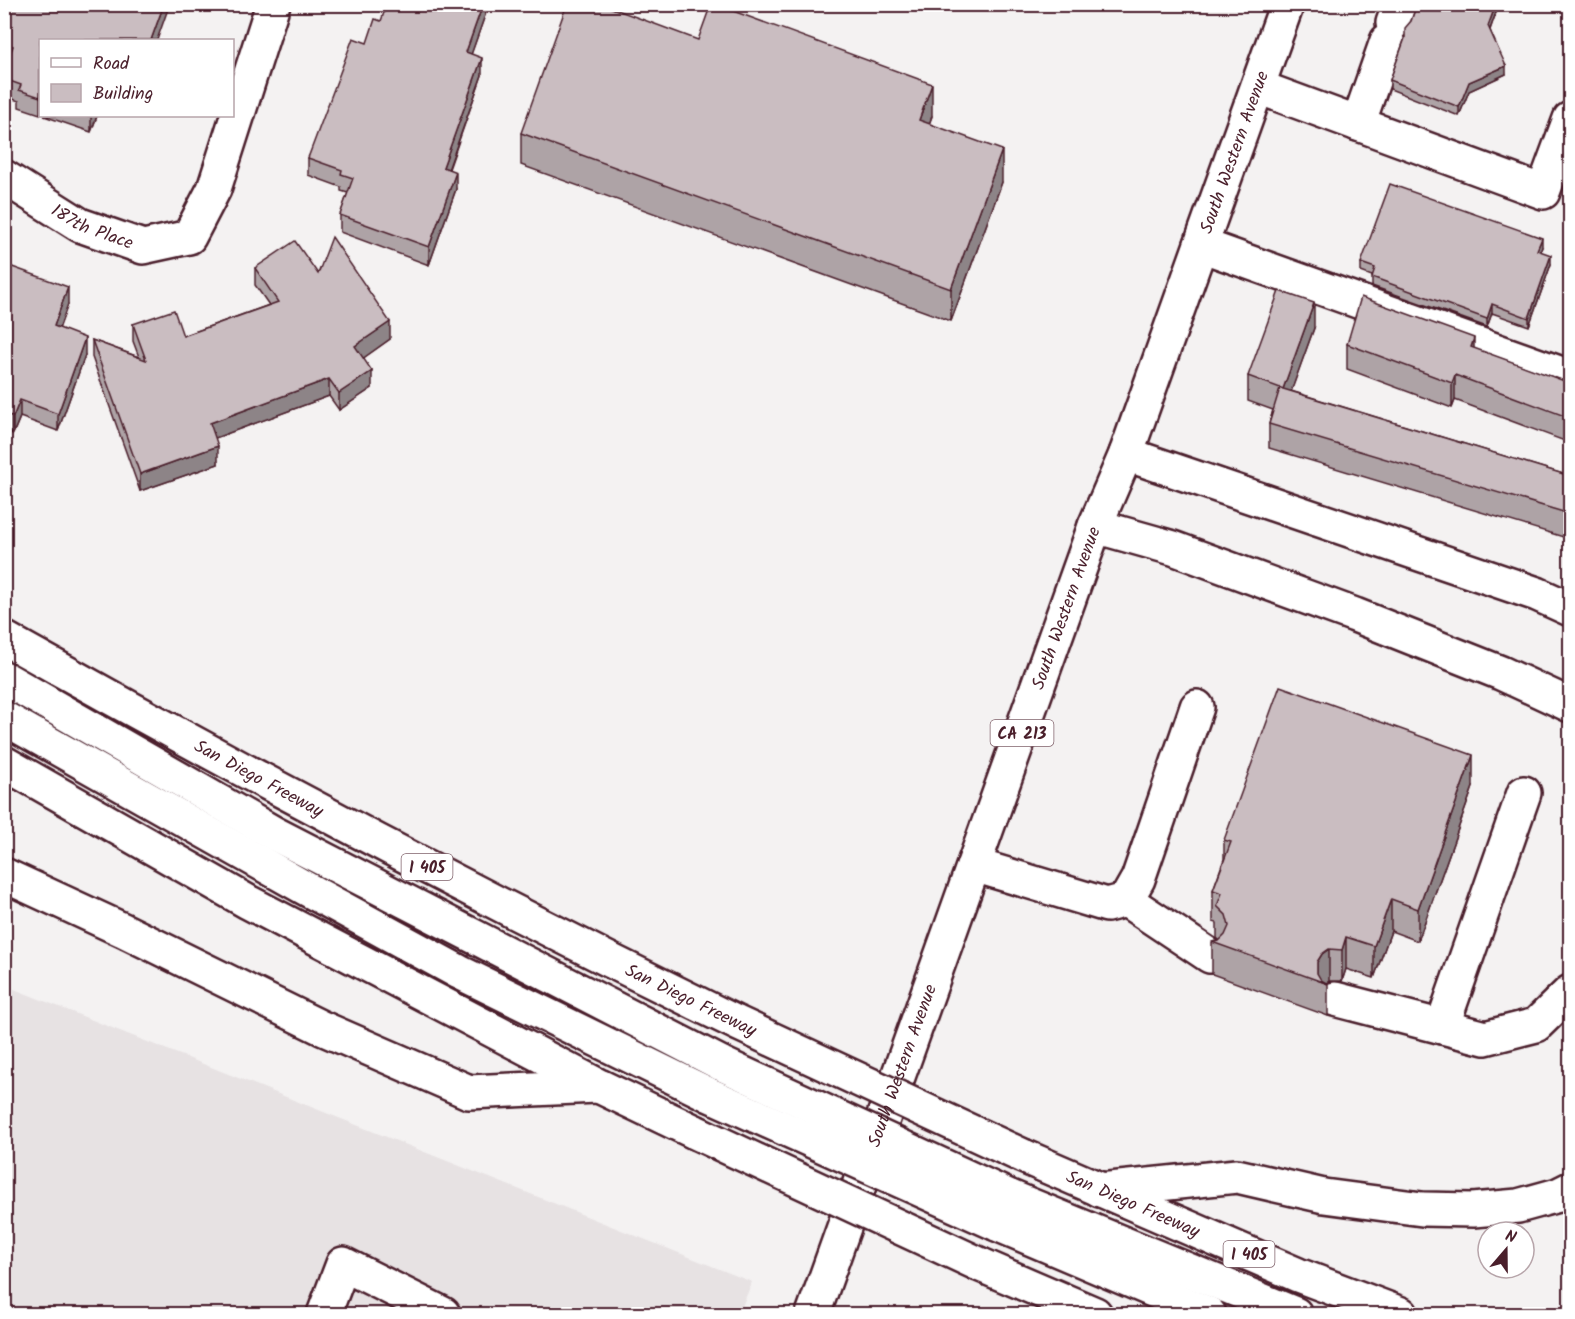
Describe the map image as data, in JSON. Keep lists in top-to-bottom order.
{
  "streets": {
    "main road": [
      "South Western Avenue",
      "187th Place",
      "CA 213",
      "San Diego Freeway",
      "I 405"
    ]
  },
  "legend": ["Road", "Building"],
  "north": "top"
}
